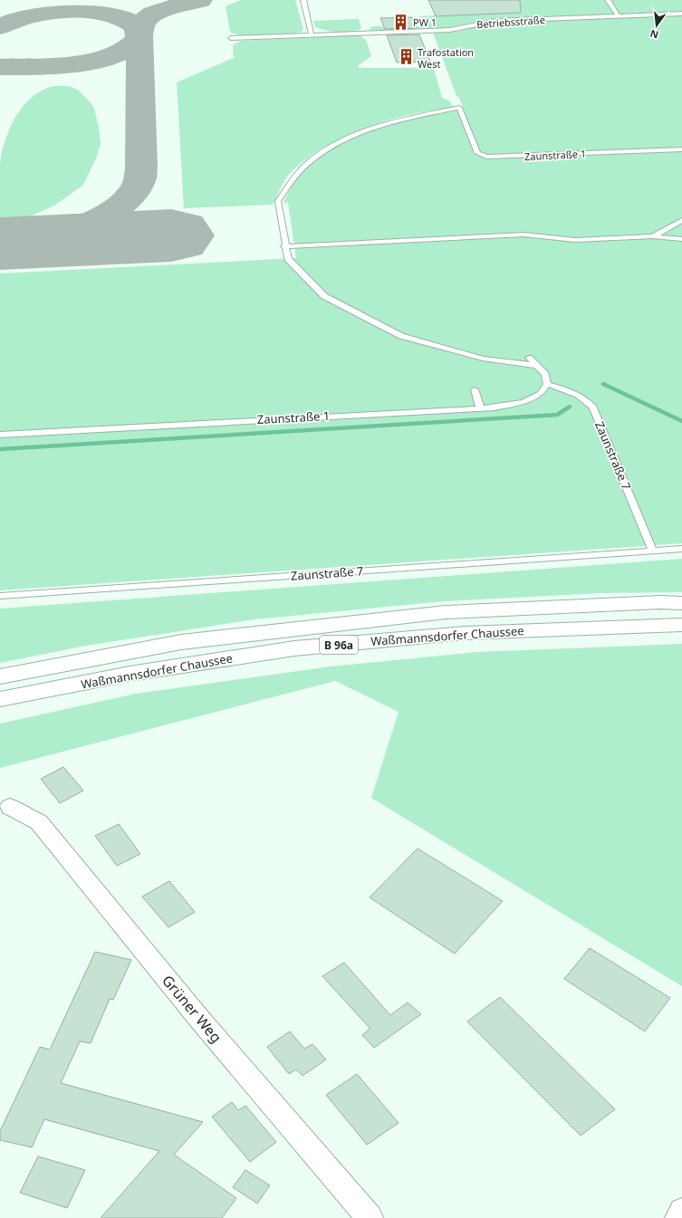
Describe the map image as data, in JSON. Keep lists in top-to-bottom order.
{
  "streets": {
    "main road": ["Waßmannsdorfer Chaussee", "B 96a"],
    "street": ["Grüner Weg"],
    "lane": ["Betriebsstraße", "Zaunstraße 1", "Zaunstraße 7"]
  },
  "crossings": [
    ["Zaunstraße 1", "Zaunstraße 7"]
  ],
  "places": {
    "building": ["PW 1", "Trafostation West"]
  },
  "north": "bottom"
}
